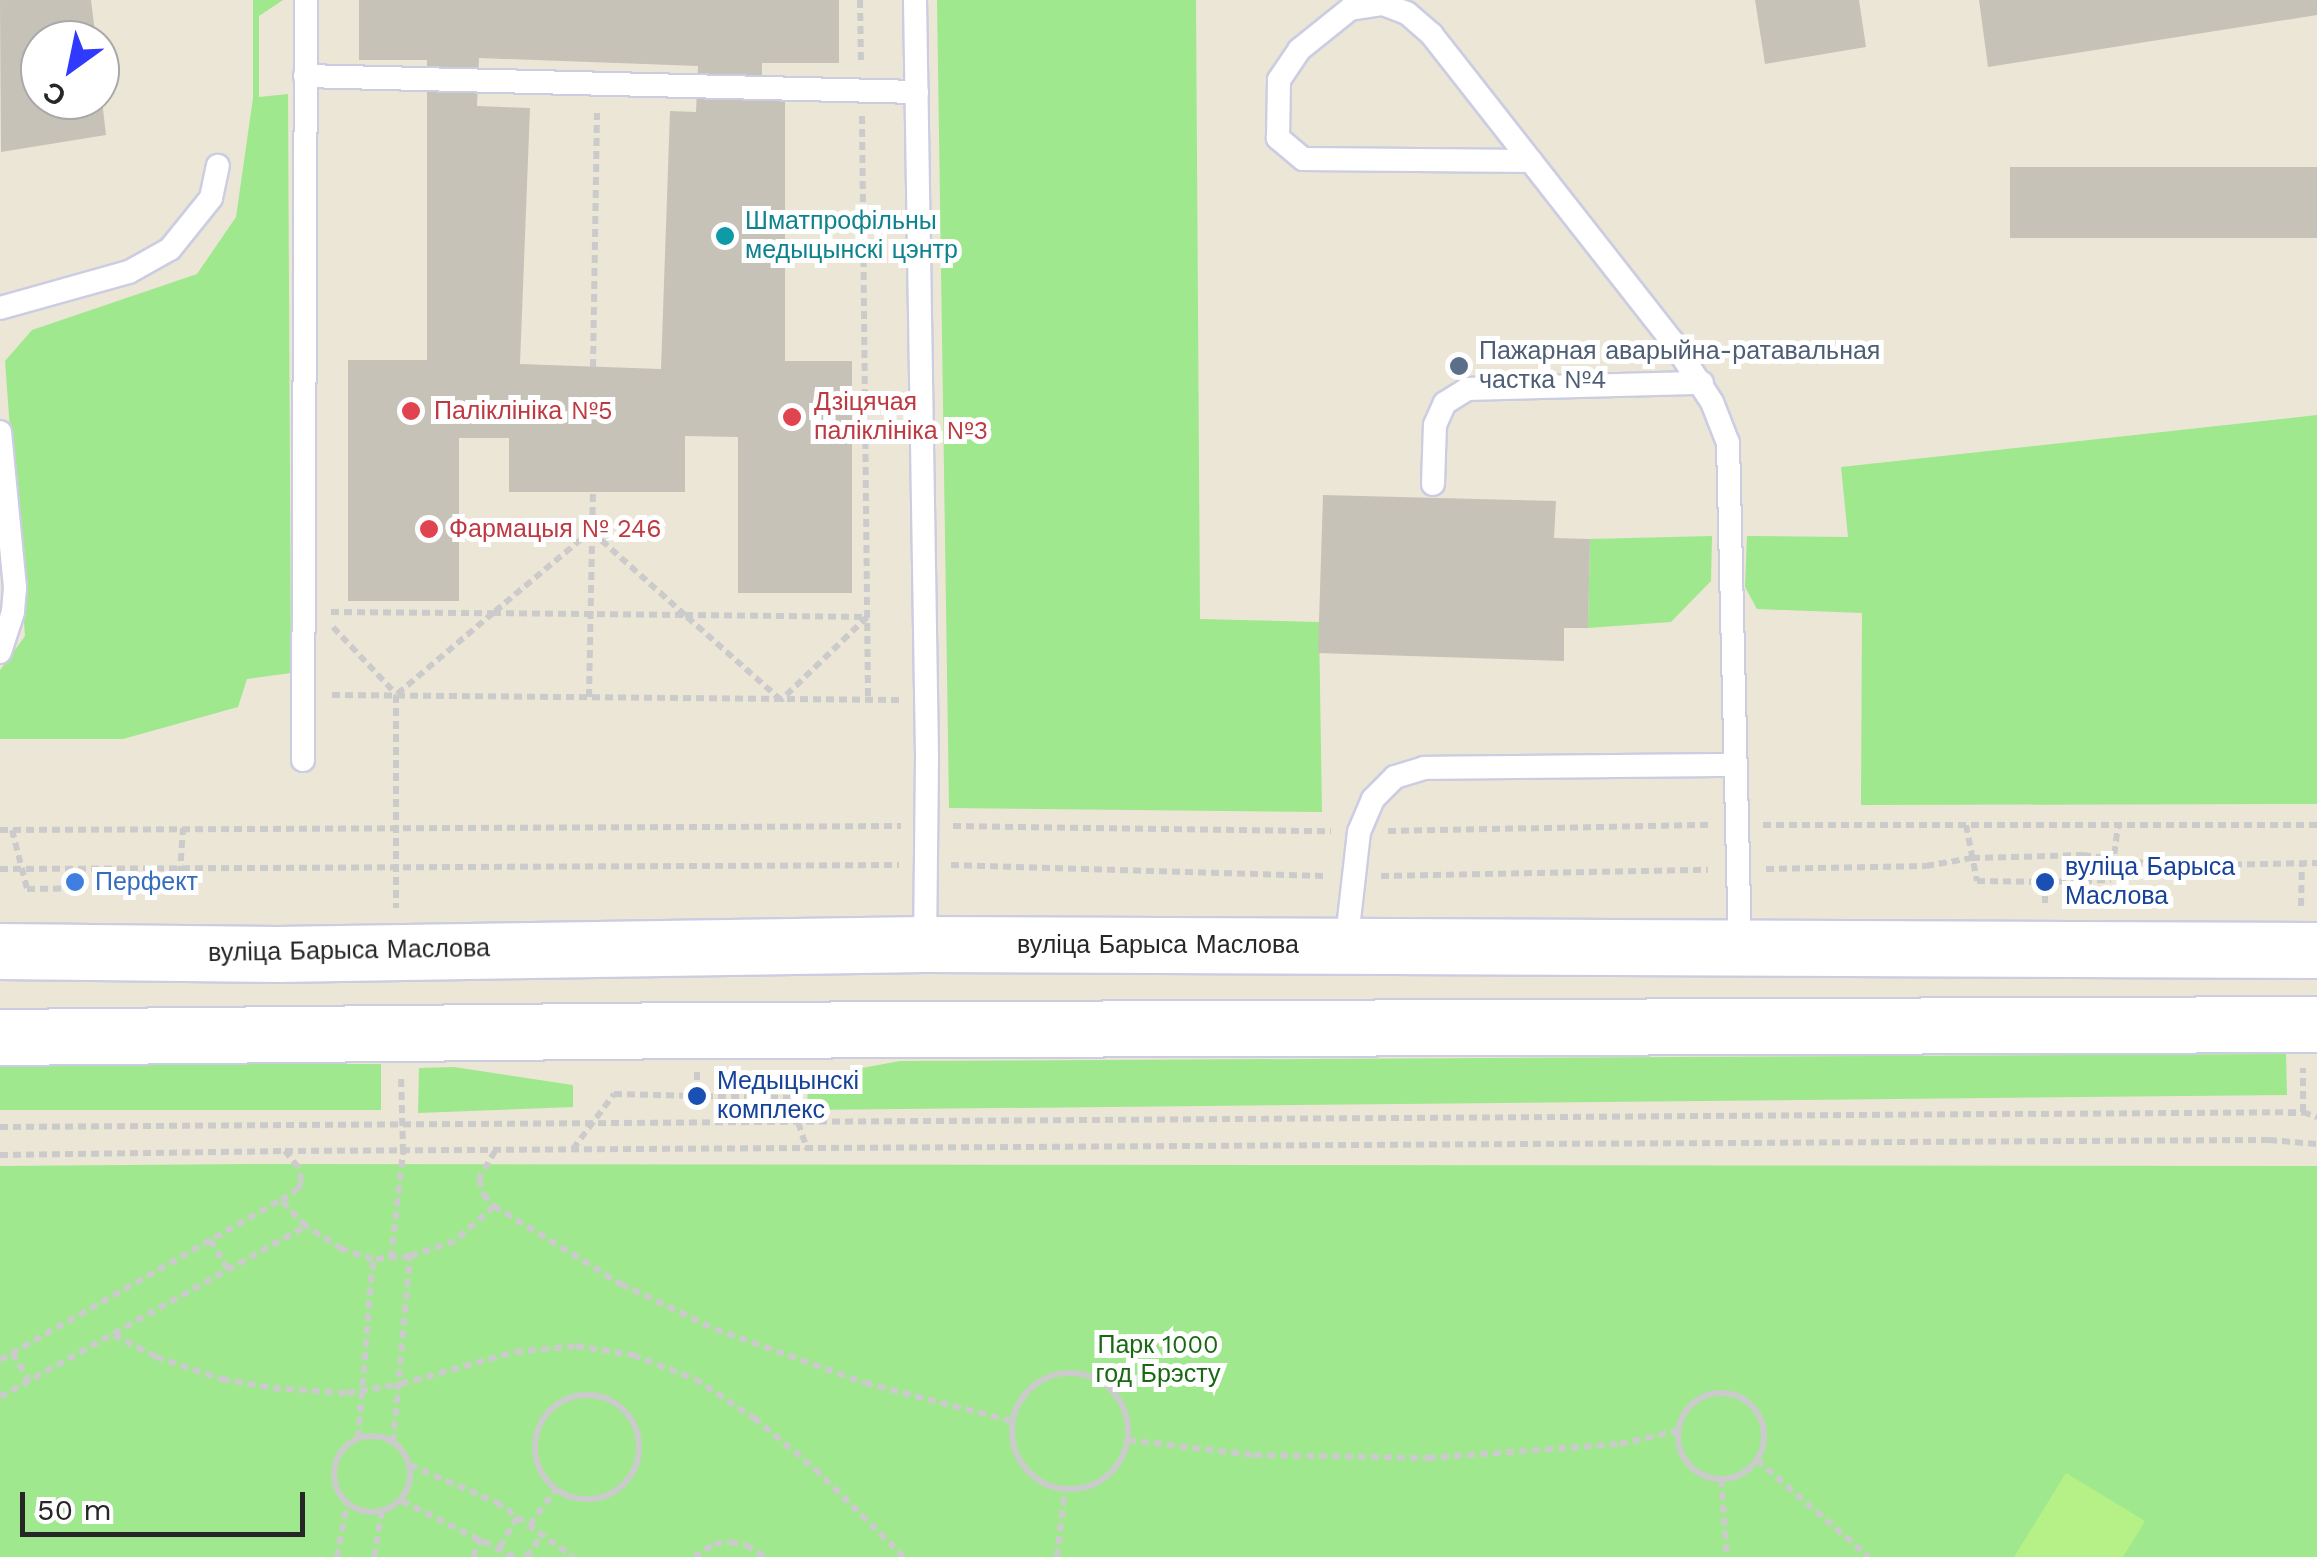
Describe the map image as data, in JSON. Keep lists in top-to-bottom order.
{
  "streets": {
    "main road": ["вуліца Барыса Маслова"]
  },
  "parks": ["Парк 1000 год Брэсту"],
  "places": [
    "Шматпрофільны медыцынскі цэнтр",
    "Пажарная аварыйна-ратавальная частка №4",
    "Паліклініка №5",
    "Дзіцячая паліклініка №3",
    "Фармацыя № 246",
    "Перфект",
    "вуліца Барыса Маслова",
    "Медыцынскі комплекс"
  ],
  "scale_bar": "50 m",
  "north": "bottom left"
}
